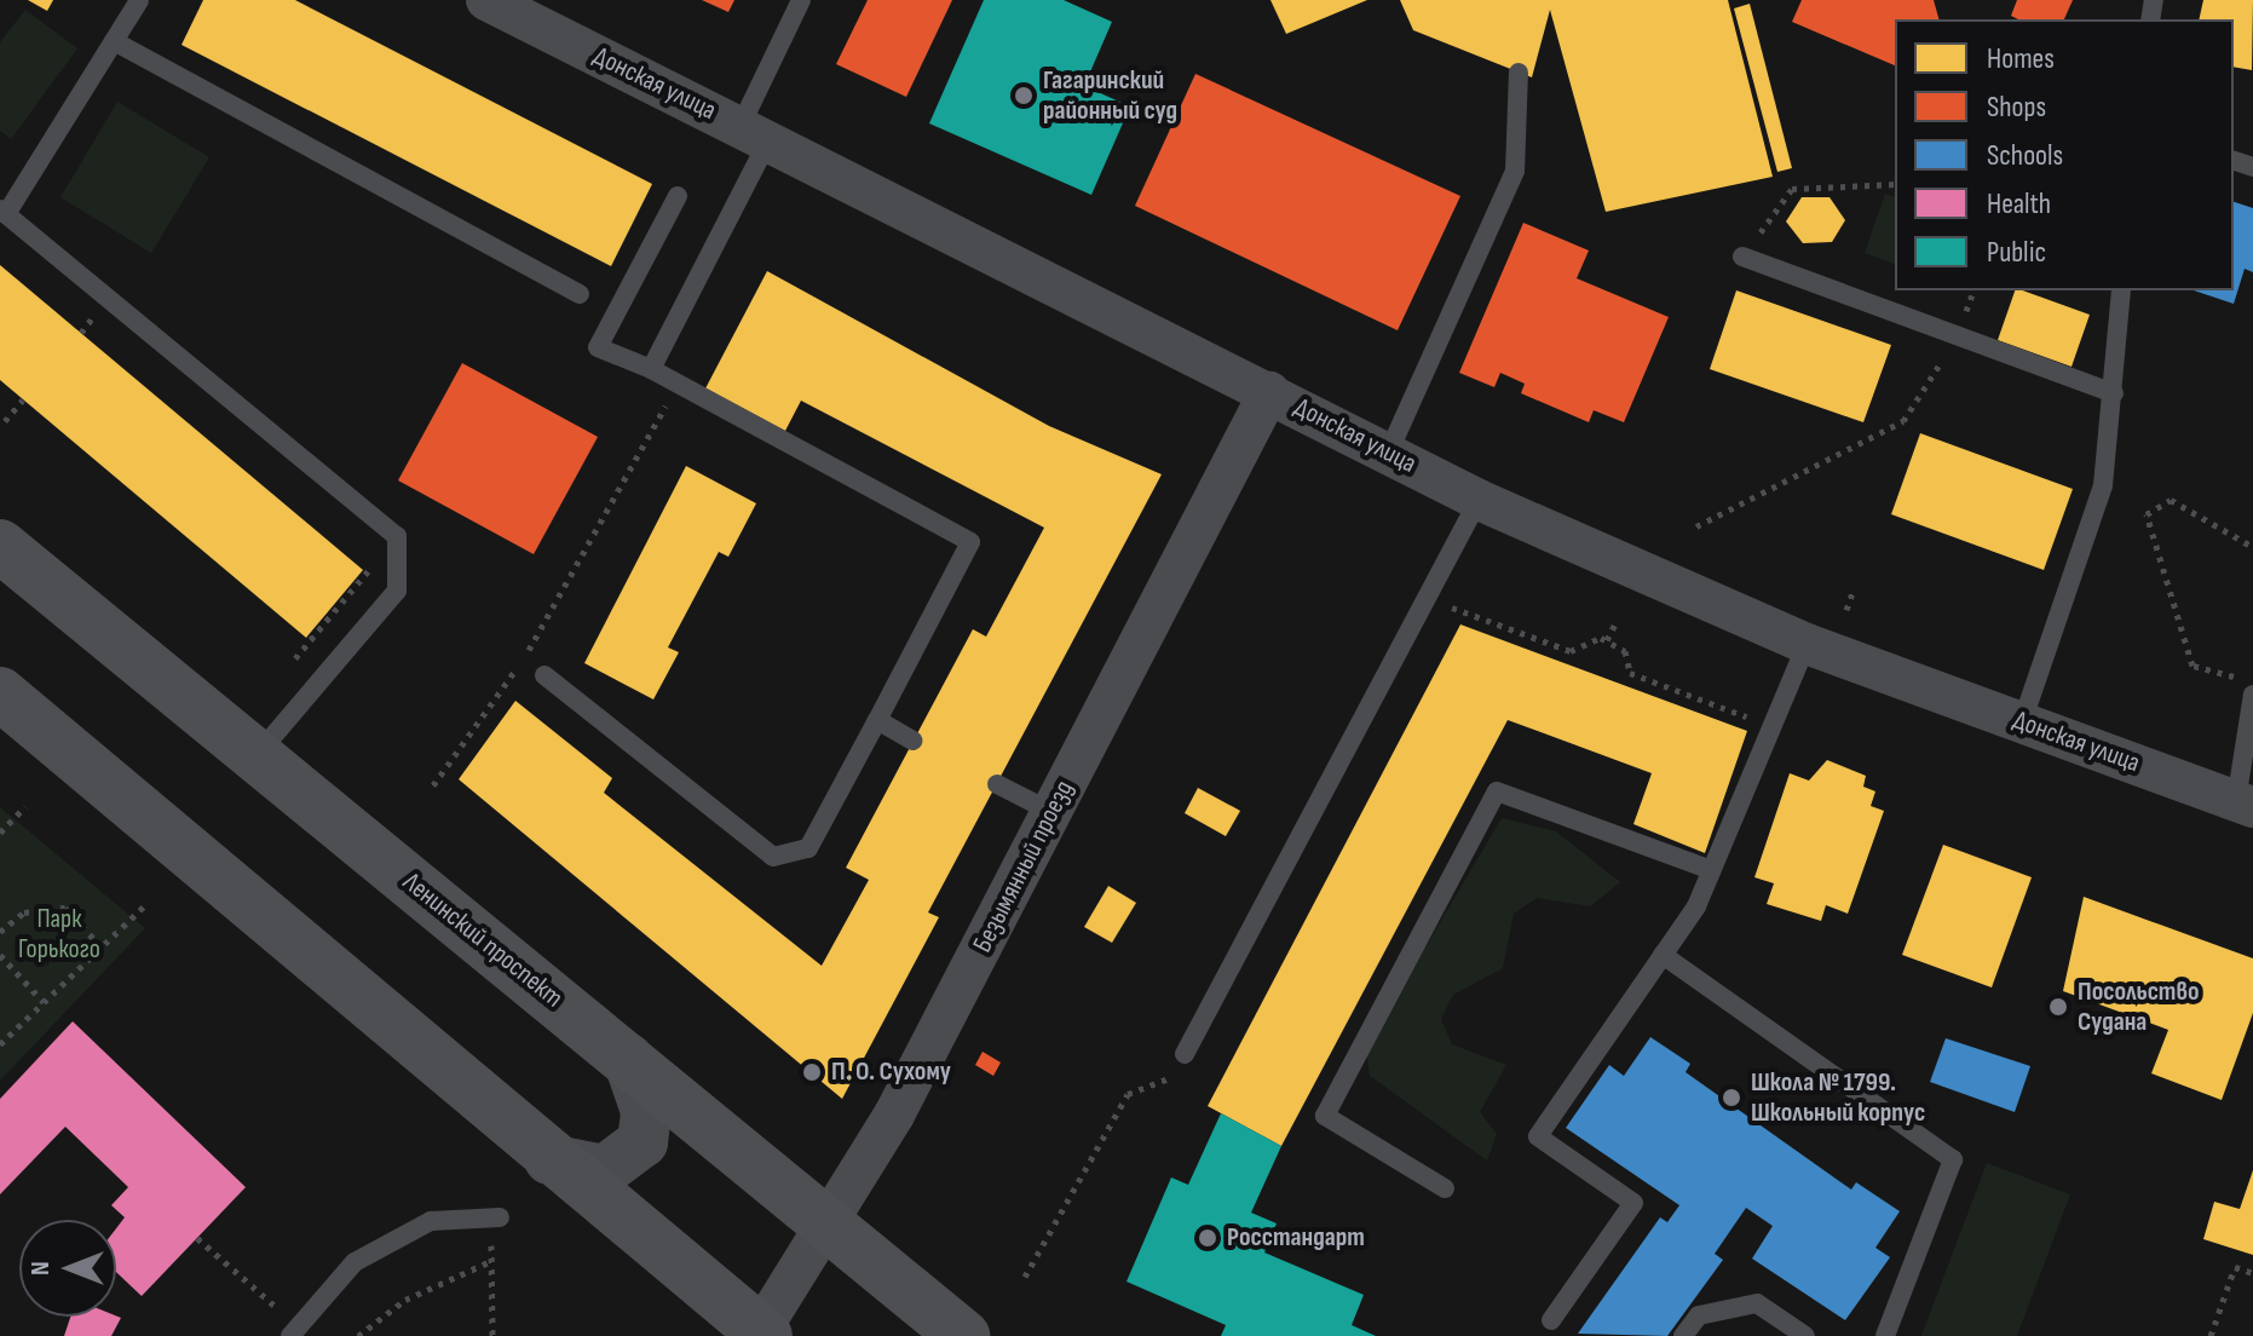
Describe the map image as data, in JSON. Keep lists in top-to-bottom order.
{
  "streets": {
    "main road": ["Ленинский проспект"],
    "street": ["Донская улица", "Безымянный проезд"]
  },
  "crossings": [
    ["Донская улица", "Безымянный проезд"],
    ["Безымянный проезд", "Ленинский проспект"]
  ],
  "parks": ["Парк Горького"],
  "places": [
    "Гагаринский районный суд",
    "Посольство Судана",
    "П. О. Сухому",
    "Школа № 1799. Школьный корпус",
    "Росстандарт"
  ],
  "legend": [
    "Homes",
    "Shops",
    "Schools",
    "Health",
    "Public"
  ],
  "north": "left"
}
